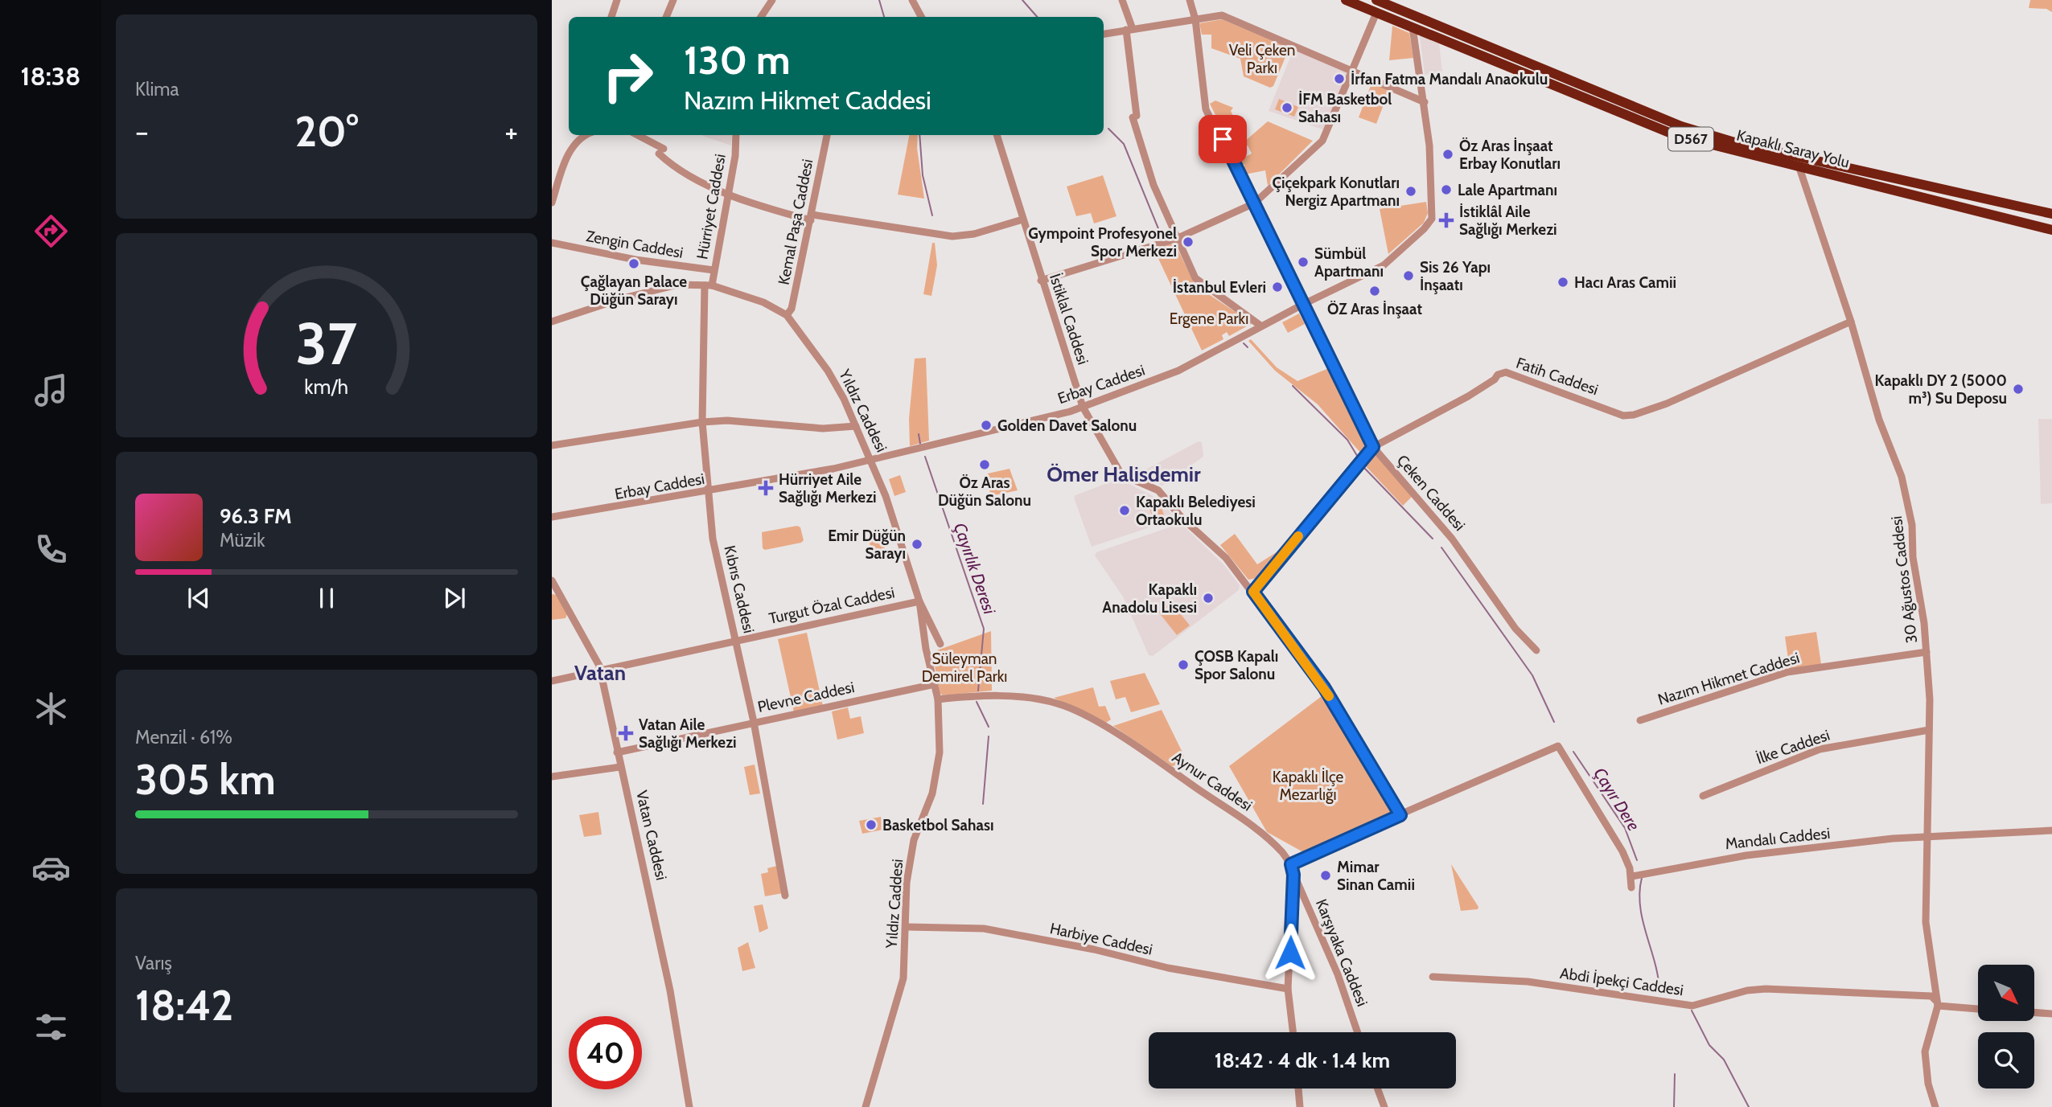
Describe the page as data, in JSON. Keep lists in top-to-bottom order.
{
  "streets": {
    "highway": ["D567", "Kapaklı Saray Yolu"],
    "street": [
      "Hürriyet Caddesi",
      "Kemal Paşa Caddesi",
      "Zengin Caddesi",
      "İstiklal Caddesi",
      "Fatih Caddesi",
      "Erbay Caddesi",
      "Yıldız Caddesi",
      "Çeken Caddesi",
      "30 Ağustos Caddesi",
      "Kıbrıs Caddesi",
      "Turgut Özal Caddesi",
      "Nazım Hikmet Caddesi",
      "Plevne Caddesi",
      "İlke Caddesi",
      "Aynur Caddesi",
      "Vatan Caddesi",
      "Mandalı Caddesi",
      "Harbiye Caddesi",
      "Karşıyaka Caddesi",
      "Abdi İpekçi Caddesi"
    ]
  },
  "crossings": [
    ["Kapaklı Saray Yolu", "Erbay Caddesi"],
    ["Kapaklı Saray Yolu", "30 Ağustos Caddesi"],
    ["Hürriyet Caddesi", "Zengin Caddesi"],
    ["Hürriyet Caddesi", "Yıldız Caddesi"],
    ["Hürriyet Caddesi", "Kıbrıs Caddesi"],
    ["Kemal Paşa Caddesi", "Yıldız Caddesi"],
    ["İstiklal Caddesi", "Fatih Caddesi"],
    ["İstiklal Caddesi", "Erbay Caddesi"],
    ["Fatih Caddesi", "Çeken Caddesi"],
    ["Fatih Caddesi", "30 Ağustos Caddesi"],
    ["Erbay Caddesi", "Yıldız Caddesi"],
    ["Erbay Caddesi", "Çeken Caddesi"],
    ["Erbay Caddesi", "Kıbrıs Caddesi"],
    ["Yıldız Caddesi", "Kıbrıs Caddesi"],
    ["Yıldız Caddesi", "Turgut Özal Caddesi"],
    ["Yıldız Caddesi", "Plevne Caddesi"],
    ["Yıldız Caddesi", "Aynur Caddesi"],
    ["Yıldız Caddesi", "Harbiye Caddesi"],
    ["30 Ağustos Caddesi", "Nazım Hikmet Caddesi"],
    ["30 Ağustos Caddesi", "İlke Caddesi"],
    ["30 Ağustos Caddesi", "Mandalı Caddesi"],
    ["30 Ağustos Caddesi", "Abdi İpekçi Caddesi"],
    ["Kıbrıs Caddesi", "Turgut Özal Caddesi"],
    ["Kıbrıs Caddesi", "Plevne Caddesi"],
    ["Turgut Özal Caddesi", "Vatan Caddesi"],
    ["Plevne Caddesi", "Vatan Caddesi"],
    ["Aynur Caddesi", "Harbiye Caddesi"],
    ["Aynur Caddesi", "Karşıyaka Caddesi"]
  ],
  "districts": ["Ömer Halisdemir", "Vatan"],
  "water": ["Çayırlık Deresi", "Çayır Dere"],
  "parks": [
    "Veli Çeken Parkı",
    "Ergene Parkı",
    "Süleyman Demirel Parkı",
    "Kapaklı İlçe Mezarlığı"
  ],
  "places": {
    "other": [
      "İrfan Fatma Mandalı Anaokulu",
      "İFM Basketbol Sahası",
      "Öz Aras İnşaat Erbay Konutları",
      "Lale Apartmanı",
      "Çiçekpark Konutları Nergiz Apartmanı",
      "Gympoint Profesyonel Spor Merkezi",
      "Sümbül Apartmanı",
      "Çağlayan Palace Düğün Sarayı",
      "Sis 26 Yapı İnşaatı",
      "Hacı Aras Camii",
      "İstanbul Evleri",
      "ÖZ Aras İnşaat",
      "Kapaklı DY 2 (5000 m³) Su Deposu",
      "Golden Davet Salonu",
      "Öz Aras Düğün Salonu",
      "Kapaklı Belediyesi Ortaokulu",
      "Emir Düğün Sarayı",
      "Kapaklı Anadolu Lisesi",
      "ÇOSB Kapalı Spor Salonu",
      "Basketbol Sahası",
      "Mimar Sinan Camii"
    ],
    "health": ["İstiklâl Aile Sağlığı Merkezi", "Hürriyet Aile Sağlığı Merkezi", "Vatan Aile Sağlığı Merkezi"]
  },
  "north": "bottom right",
  "page": {
    "tabs": "18:38",
    "tile": [
      "Klima",
      ["Menzil · 61%", "305 km"],
      ["Varış", "18:42"]
    ],
    "turn": ["130 m", "Nazım Hikmet Caddesi"],
    "heat": ["−", "20°", "+"],
    "song": ["96.3 FM", "Müzik"],
    "limit": "40",
    "trip": "18:42 · 4 dk · 1.4 km",
    "gauge": ["37", "km/h"]
  }
}
